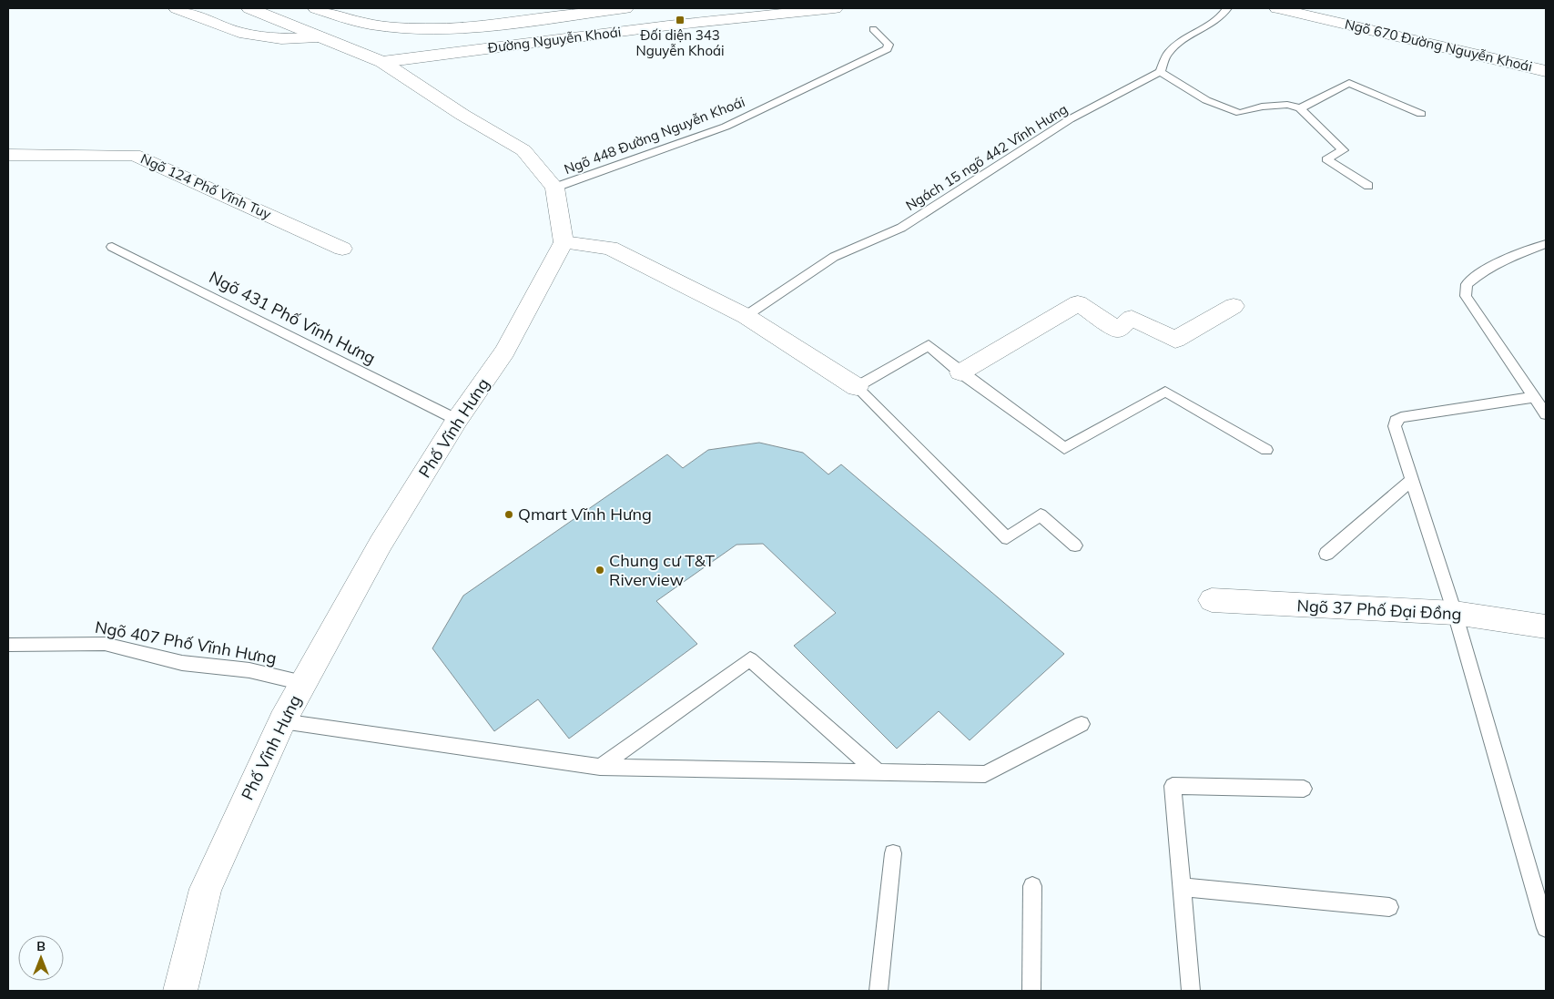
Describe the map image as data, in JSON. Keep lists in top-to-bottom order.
{
  "streets": {
    "street": [
      "Đường Nguyễn Khoái",
      "Ngõ 670 Đường Nguyễn Khoái",
      "Ngõ 124 Phố Vĩnh Tuy",
      "Phố Vĩnh Hưng",
      "Ngõ 37 Phố Đại Đồng"
    ],
    "lane": [
      "Ngõ 448 Đường Nguyễn Khoái",
      "Ngách 15 ngõ 442 Vĩnh Hưng",
      "Ngõ 431 Phố Vĩnh Hưng",
      "Ngõ 407 Phố Vĩnh Hưng"
    ]
  },
  "crossings": [
    ["Ngõ 431 Phố Vĩnh Hưng", "Phố Vĩnh Hưng"],
    ["Phố Vĩnh Hưng", "Ngõ 407 Phố Vĩnh Hưng"]
  ],
  "places": {
    "transit": ["Đối diện 343 Nguyễn Khoái"],
    "other": ["Qmart Vĩnh Hưng", "Chung cư T&T Riverview"]
  },
  "north": "top"
}
